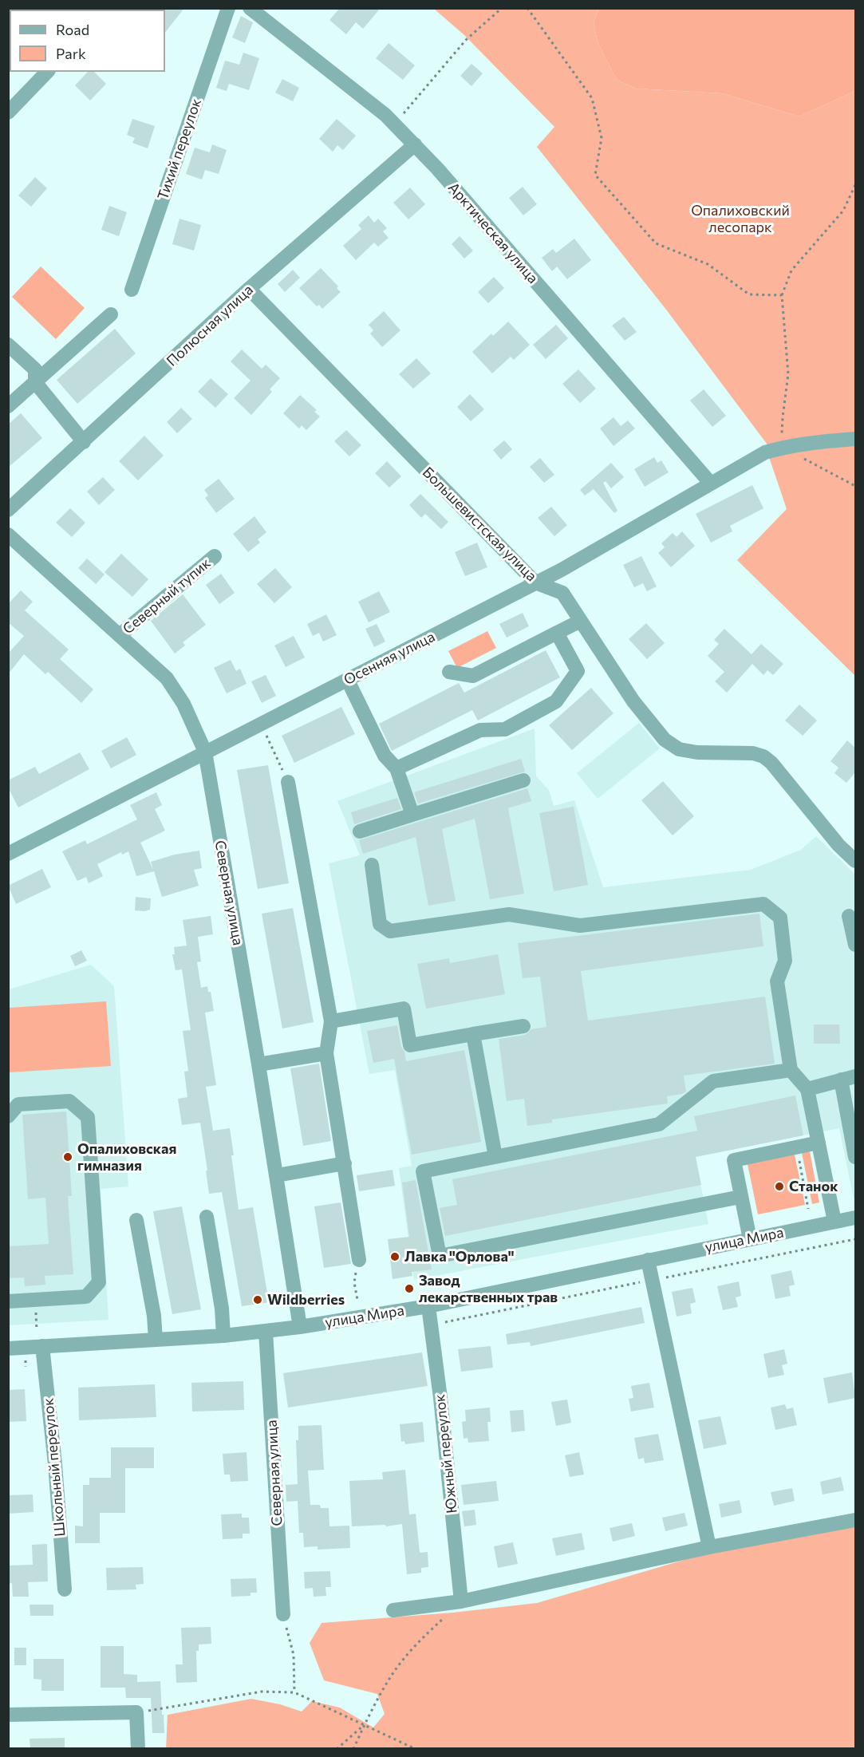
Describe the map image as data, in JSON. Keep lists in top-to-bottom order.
{
  "streets": {
    "street": [
      "Тихий переулок",
      "Арктическая улица",
      "Полюсная улица",
      "Большевистская улица",
      "Северный тупик",
      "Осенняя улица",
      "Северная улица",
      "улица Мира",
      "Южный переулок",
      "Школьный переулок"
    ]
  },
  "crossings": [
    ["Арктическая улица", "Полюсная улица"],
    ["Арктическая улица", "Осенняя улица"],
    ["Полюсная улица", "Большевистская улица"],
    ["Большевистская улица", "Осенняя улица"],
    ["Северный тупик", "Северная улица"],
    ["Осенняя улица", "Северная улица"],
    ["Северная улица", "улица Мира"],
    ["улица Мира", "Южный переулок"],
    ["улица Мира", "Школьный переулок"]
  ],
  "parks": ["Опалиховский лесопарк"],
  "places": [
    "Опалиховская гимназия",
    "Станок",
    "Лавка \"Орлова\"",
    "Завод лекарственных трав",
    "Wildberries"
  ],
  "legend": ["Road", "Park"]
}
